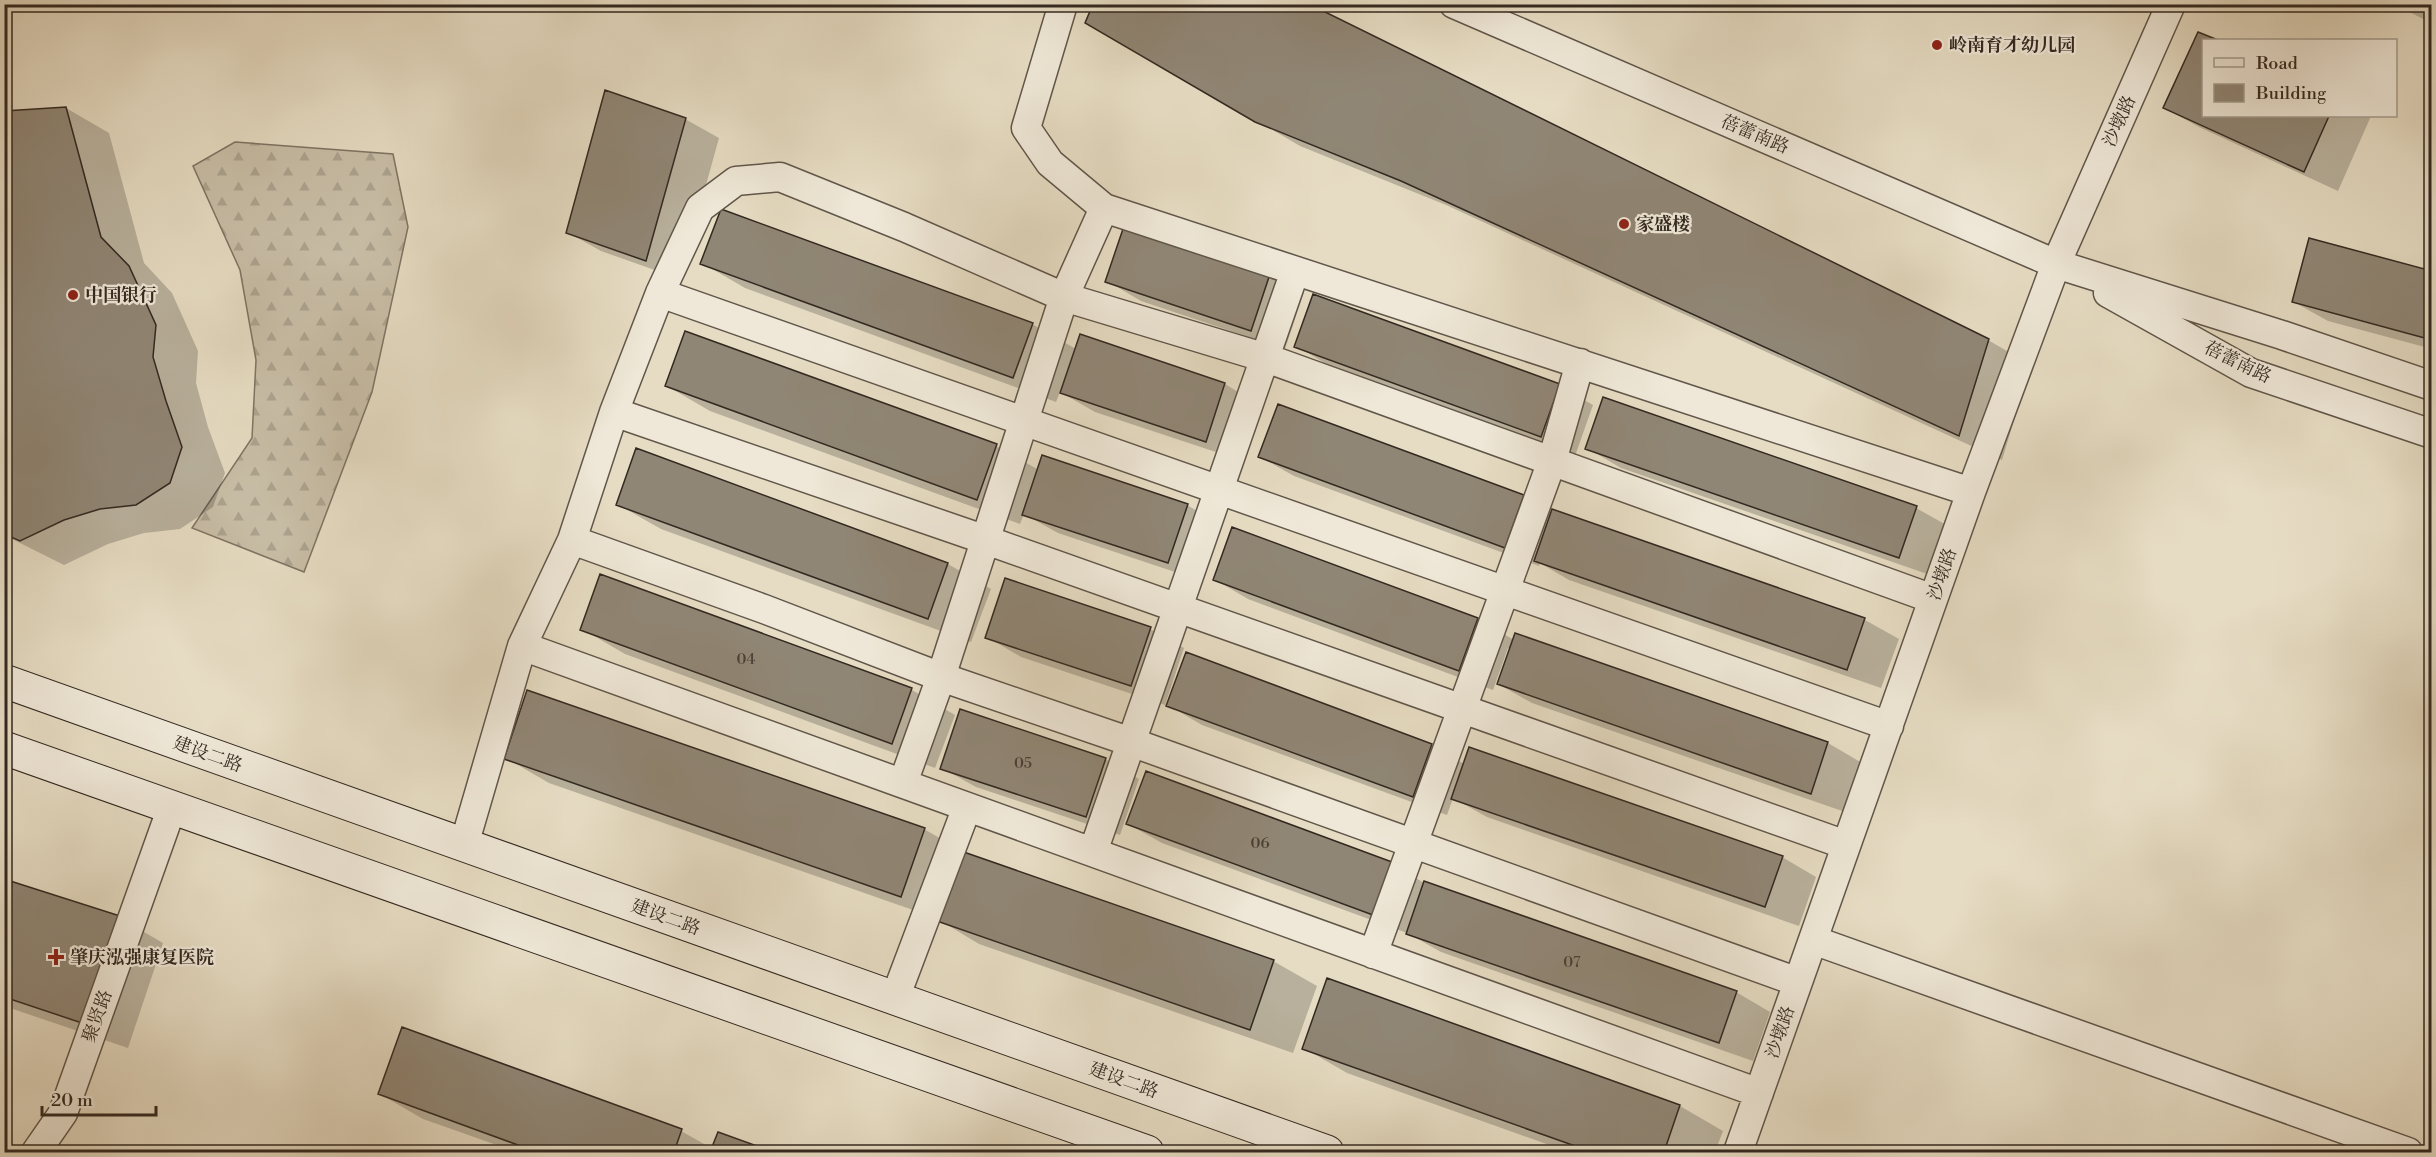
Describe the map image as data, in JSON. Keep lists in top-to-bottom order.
{
  "streets": {
    "main road": ["建设二路"],
    "street": ["沙墩路", "蓓蕾南路", "聚贤路"]
  },
  "crossings": [
    ["沙墩路", "蓓蕾南路"]
  ],
  "places": {
    "other": ["岭南育才幼儿园", "家盛楼", "中国银行"],
    "health": ["肇庆泓强康复医院"]
  },
  "house_numbers": [
    "04",
    "05",
    "06",
    "07"
  ],
  "legend": ["Road", "Building"],
  "scale_bar": "20 m"
}
